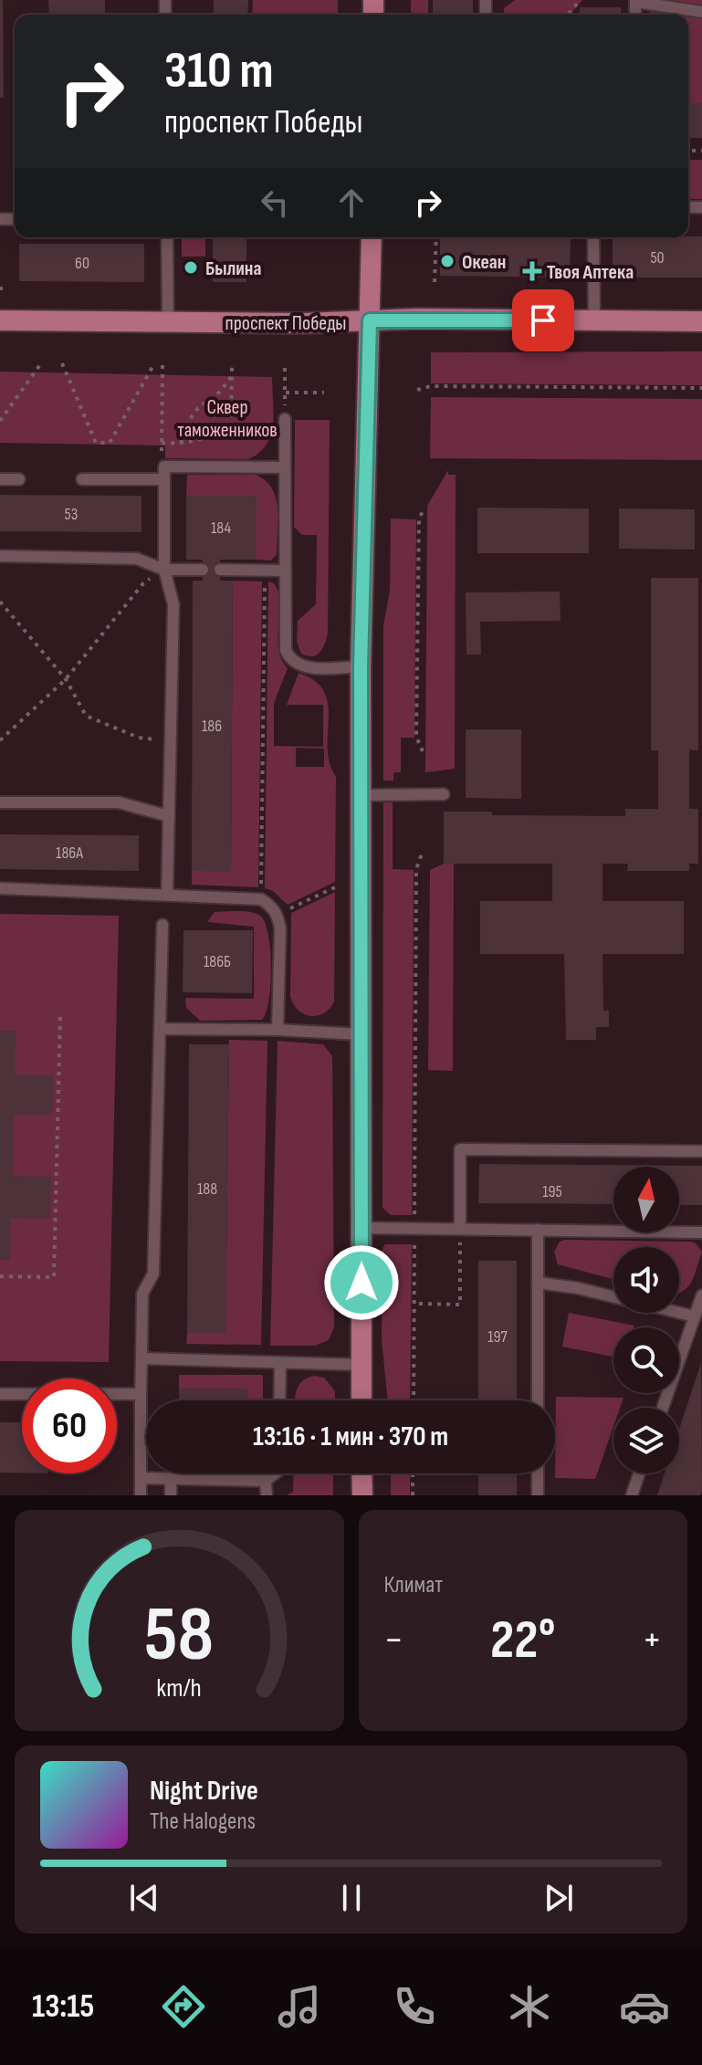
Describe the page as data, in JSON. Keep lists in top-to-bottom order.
{
  "streets": {
    "main road": ["проспект Победы"]
  },
  "parks": ["Сквер таможенников"],
  "places": {
    "other": ["Океан", "Былина"],
    "health": ["Твоя Аптека"]
  },
  "house_numbers": [
    "50",
    "60",
    "53",
    "184",
    "186",
    "186А",
    "186Б",
    "188",
    "195",
    "197"
  ],
  "north": "top",
  "page": {
    "turn": ["310 m", "проспект Победы"],
    "limit": "60",
    "trip": "13:16 · 1 мин · 370 m",
    "tile": "Климат",
    "heat": ["−", "22°", "+"],
    "song": ["Night Drive", "The Halogens"],
    "tabs": "13:15",
    "gauge": ["58", "km/h"]
  }
}
